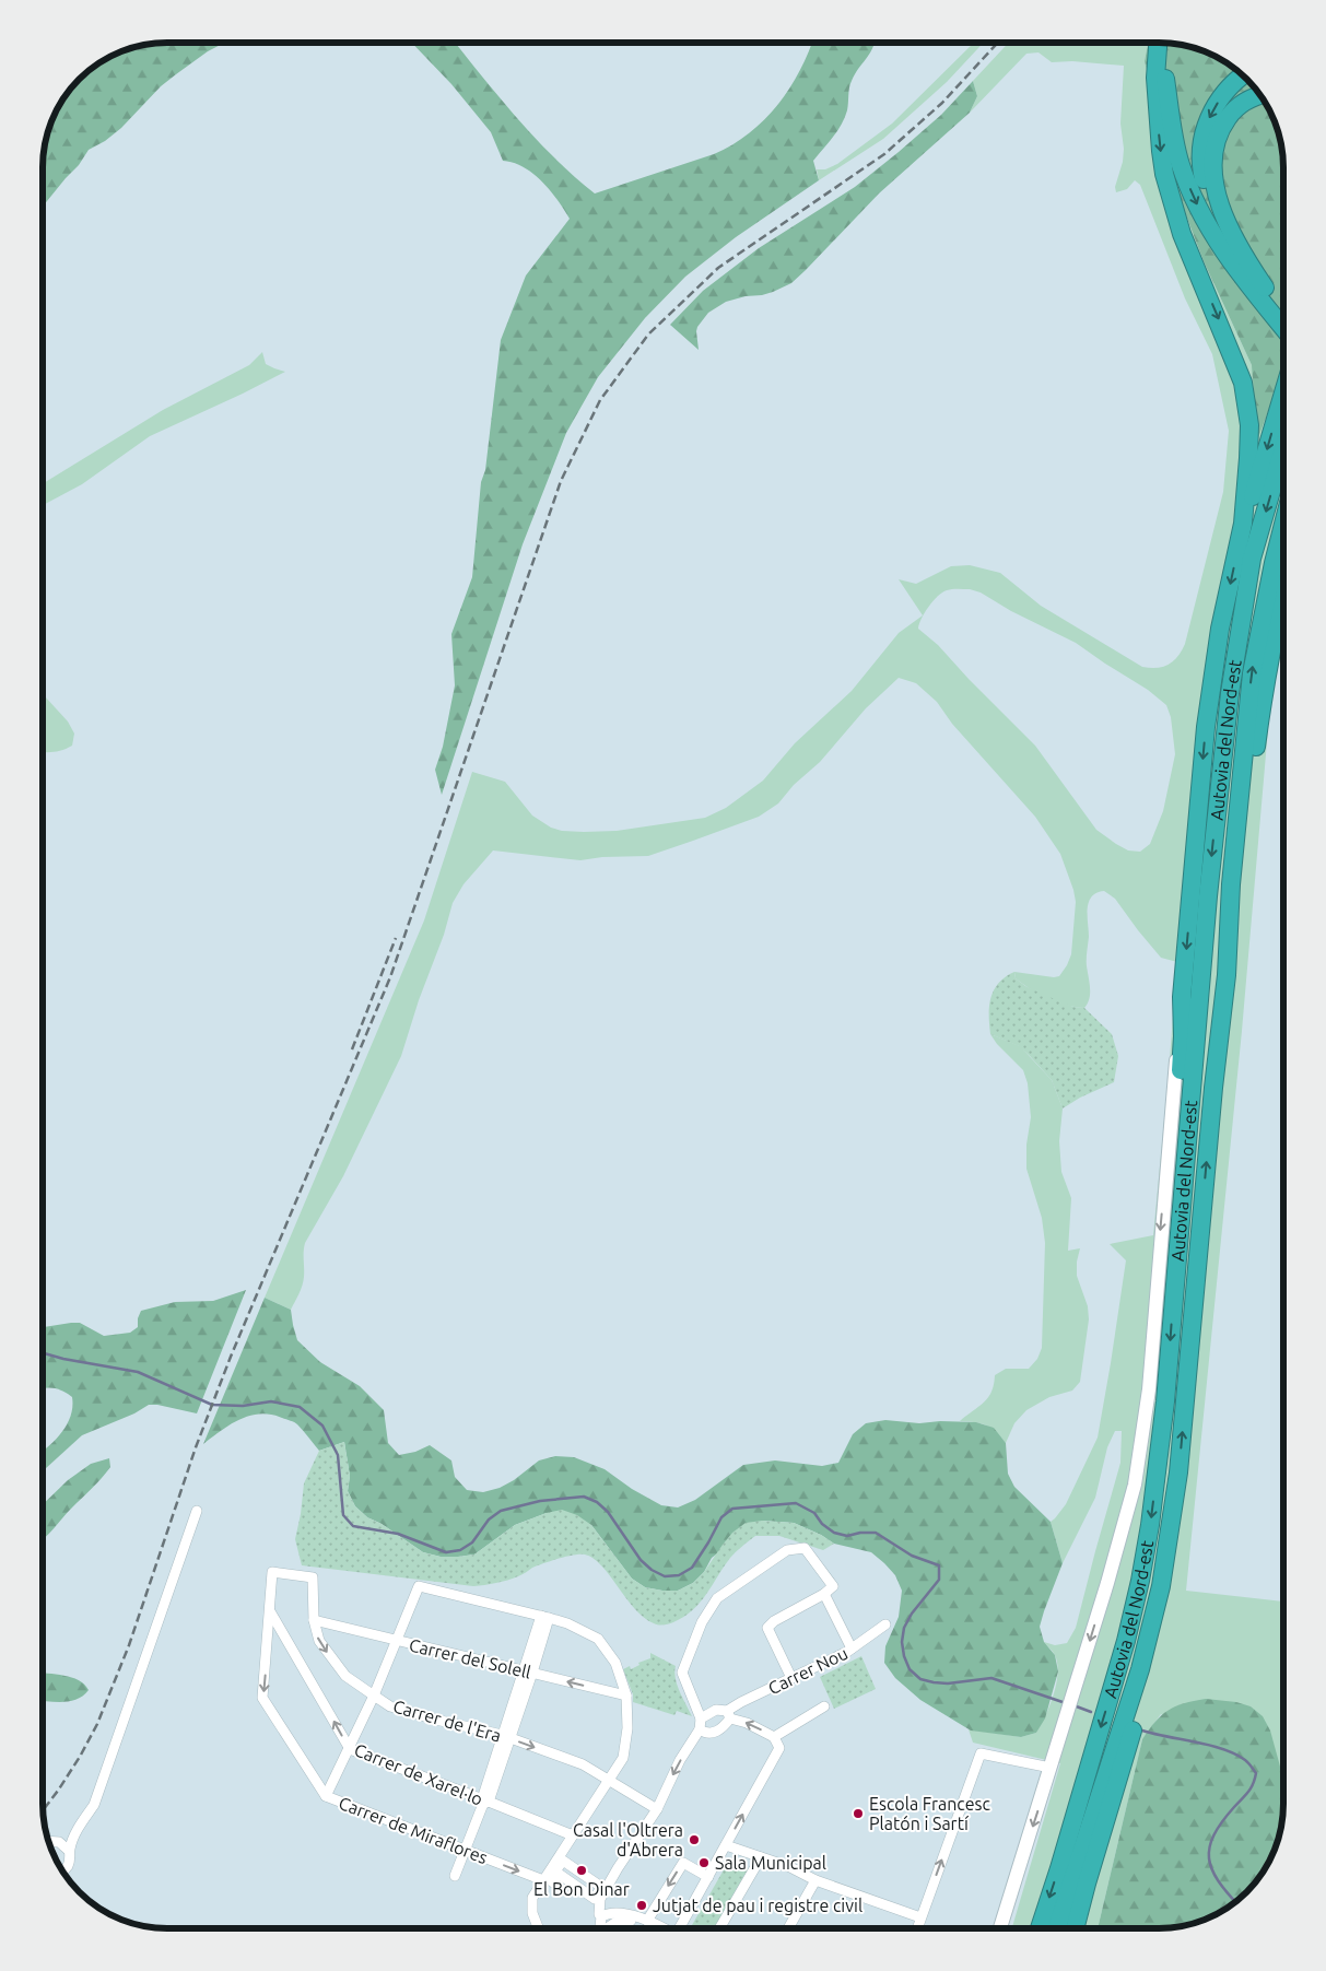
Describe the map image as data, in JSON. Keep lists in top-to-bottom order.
{
  "streets": {
    "highway": ["Autovia del Nord-est"],
    "street": [
      "Carrer del Solell",
      "Carrer Nou",
      "Carrer de l'Era",
      "Carrer de Xarel·lo",
      "Carrer de Miraflores"
    ]
  },
  "crossings": [
    ["Carrer del Solell", "Carrer de l'Era"],
    ["Carrer de l'Era", "Carrer de Miraflores"],
    ["Carrer de Xarel·lo", "Carrer de Miraflores"]
  ],
  "one_way": ["Carrer de l'Era", "Carrer de Xarel·lo", "Carrer de Miraflores"],
  "places": [
    "Escola Francesc Platón i Sartí",
    "Casal l'Oltrera d'Abrera",
    "Sala Municipal",
    "El Bon Dinar",
    "Jutjat de pau i registre civil"
  ]
}
